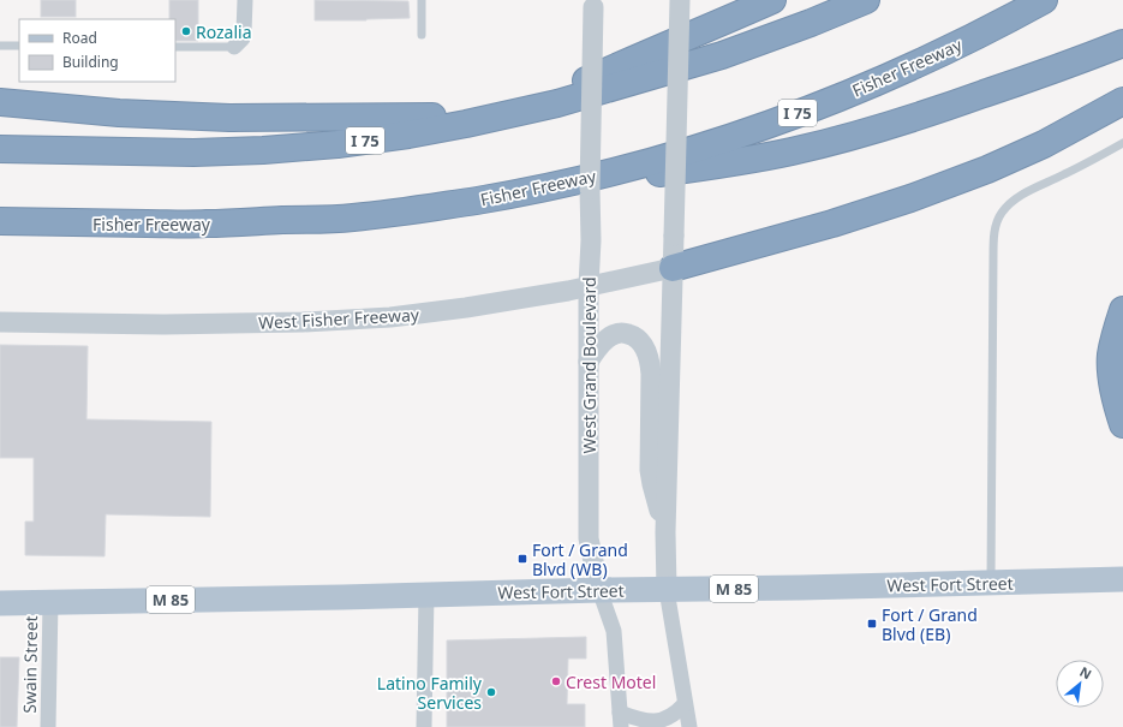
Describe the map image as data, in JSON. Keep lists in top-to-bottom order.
{
  "streets": {
    "highway": ["Fisher Freeway", "I 75"],
    "main road": ["West Fort Street", "M 85"],
    "street": ["West Fisher Freeway", "West Grand Boulevard", "Swain Street"]
  },
  "crossings": [
    ["West Fisher Freeway", "West Grand Boulevard"],
    ["West Grand Boulevard", "West Fort Street"],
    ["West Fort Street", "Swain Street"]
  ],
  "places": {
    "other": ["Rozalia", "Crest Motel", "Latino Family Services"],
    "transit": ["Fort / Grand Blvd (WB)", "Fort / Grand Blvd (EB)"]
  },
  "legend": ["Road", "Building"],
  "north": "top right"
}
